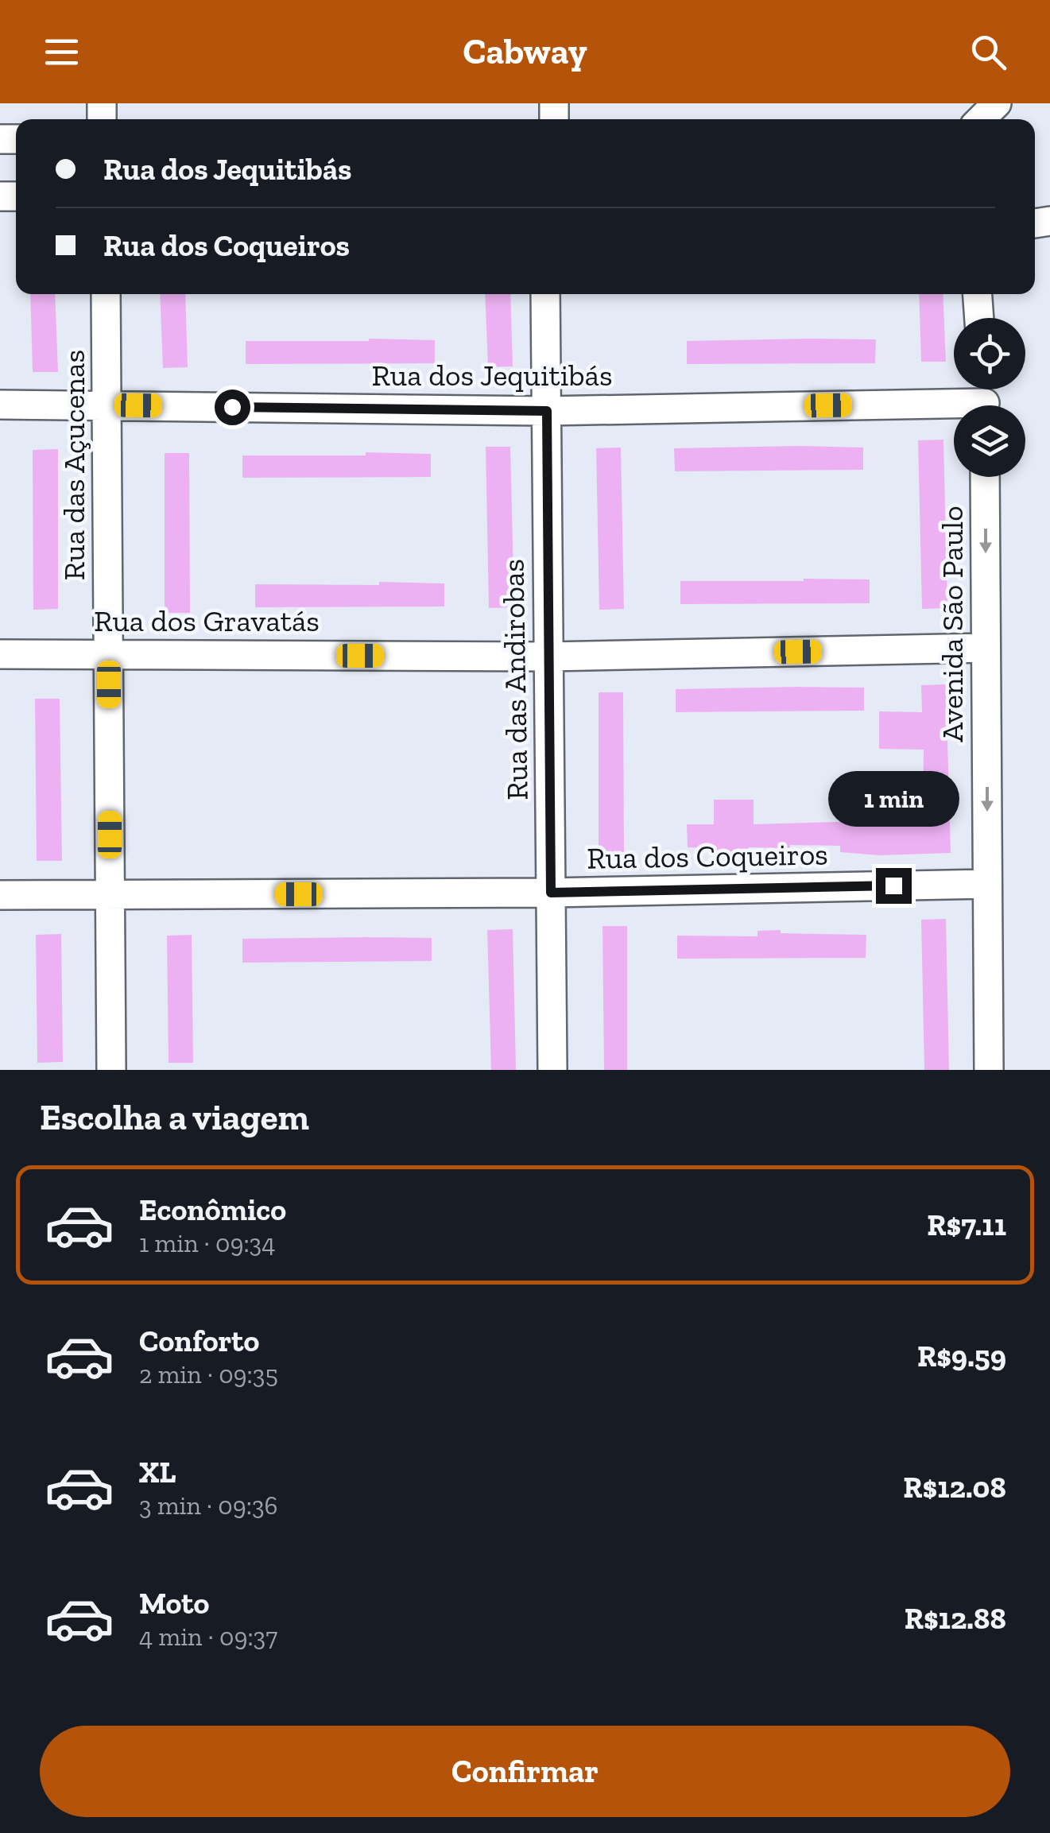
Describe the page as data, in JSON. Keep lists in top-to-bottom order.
{
  "streets": {
    "street": [
      "Rua dos Jequitibás",
      "Rua das Açucenas",
      "Rua dos Gravatás",
      "Avenida São Paulo",
      "Rua das Andirobas",
      "Rua dos Coqueiros"
    ]
  },
  "crossings": [
    ["Rua dos Jequitibás", "Rua das Açucenas"],
    ["Rua dos Jequitibás", "Rua das Andirobas"],
    ["Rua das Açucenas", "Rua dos Gravatás"],
    ["Rua das Açucenas", "Rua dos Coqueiros"],
    ["Rua dos Gravatás", "Avenida São Paulo"],
    ["Rua dos Gravatás", "Rua das Andirobas"],
    ["Avenida São Paulo", "Rua dos Coqueiros"],
    ["Rua das Andirobas", "Rua dos Coqueiros"]
  ],
  "one_way": ["Avenida São Paulo"],
  "page": {
    "header": "Cabway",
    "banner": ["Rua dos Jequitibás", "Rua dos Coqueiros"],
    "bubble": "1 min",
    "heading": "Escolha a viagem",
    "list": [
      {
        "name": "Econômico",
        "note": "1 min · 09:34",
        "value": "R$7.11"
      },
      {
        "name": "Conforto",
        "note": "2 min · 09:35",
        "value": "R$9.59"
      },
      {
        "name": "XL",
        "note": "3 min · 09:36",
        "value": "R$12.08"
      },
      {
        "name": "Moto",
        "note": "4 min · 09:37",
        "value": "R$12.88"
      }
    ],
    "buttons": "Confirmar"
  }
}
